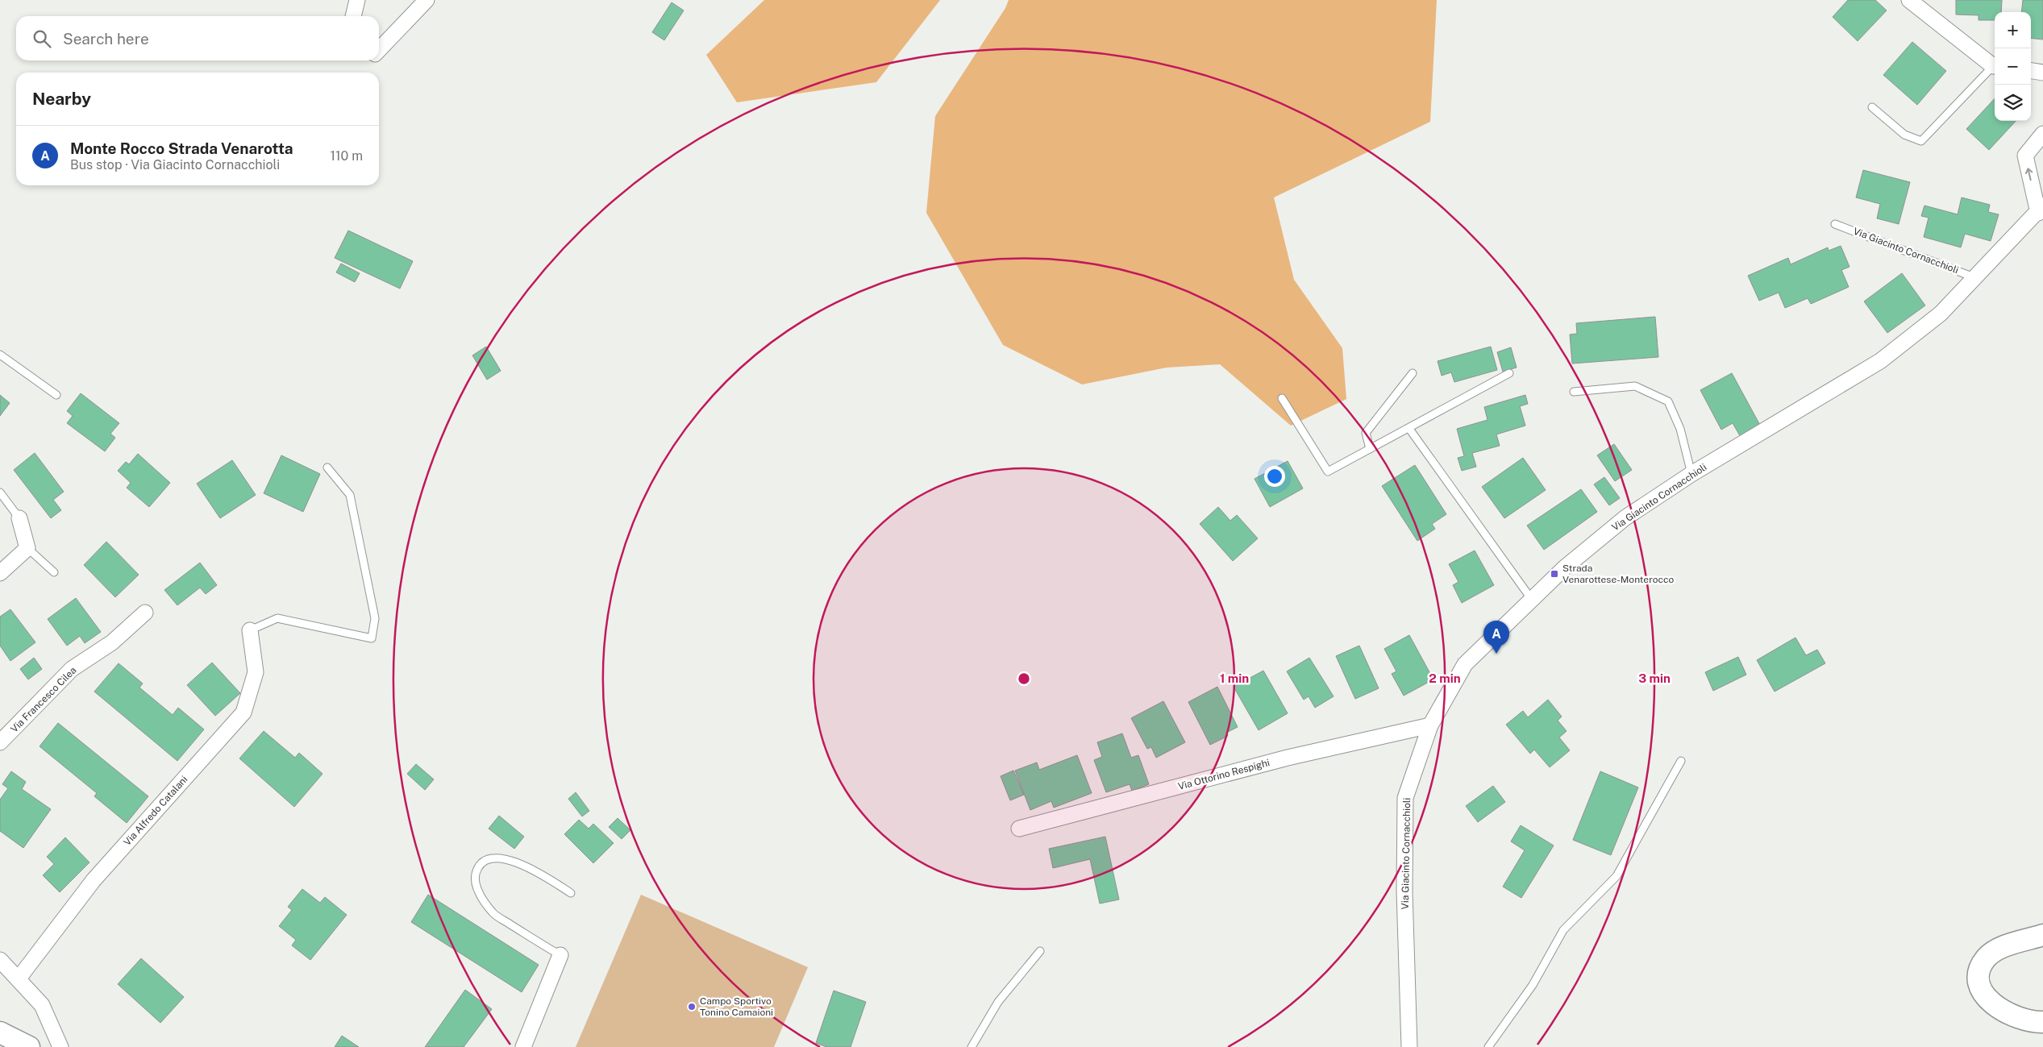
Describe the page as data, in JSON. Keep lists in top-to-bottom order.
{
  "streets": {
    "street": [
      "Via Giacinto Cornacchioli",
      "Via Francesco Cilea",
      "Via Ottorino Respighi",
      "Via Alfredo Catalani"
    ]
  },
  "crossings": [
    ["Via Giacinto Cornacchioli", "Via Ottorino Respighi"]
  ],
  "places": {
    "transit": ["Strada Venarottese-Monterocco"],
    "other": ["Campo Sportivo Tonino Camaioni"]
  },
  "page": {
    "map_buttons": ["+", "−"],
    "search": "Search here",
    "heading": "Nearby",
    "list": [
      {
        "mark": "A",
        "name": "Monte Rocco Strada Venarotta",
        "note": "Bus stop · Via Giacinto Cornacchioli",
        "value": "110 m"
      }
    ],
    "pins": "A"
  },
  "rings": ["1 min", "2 min", "3 min"]
}
